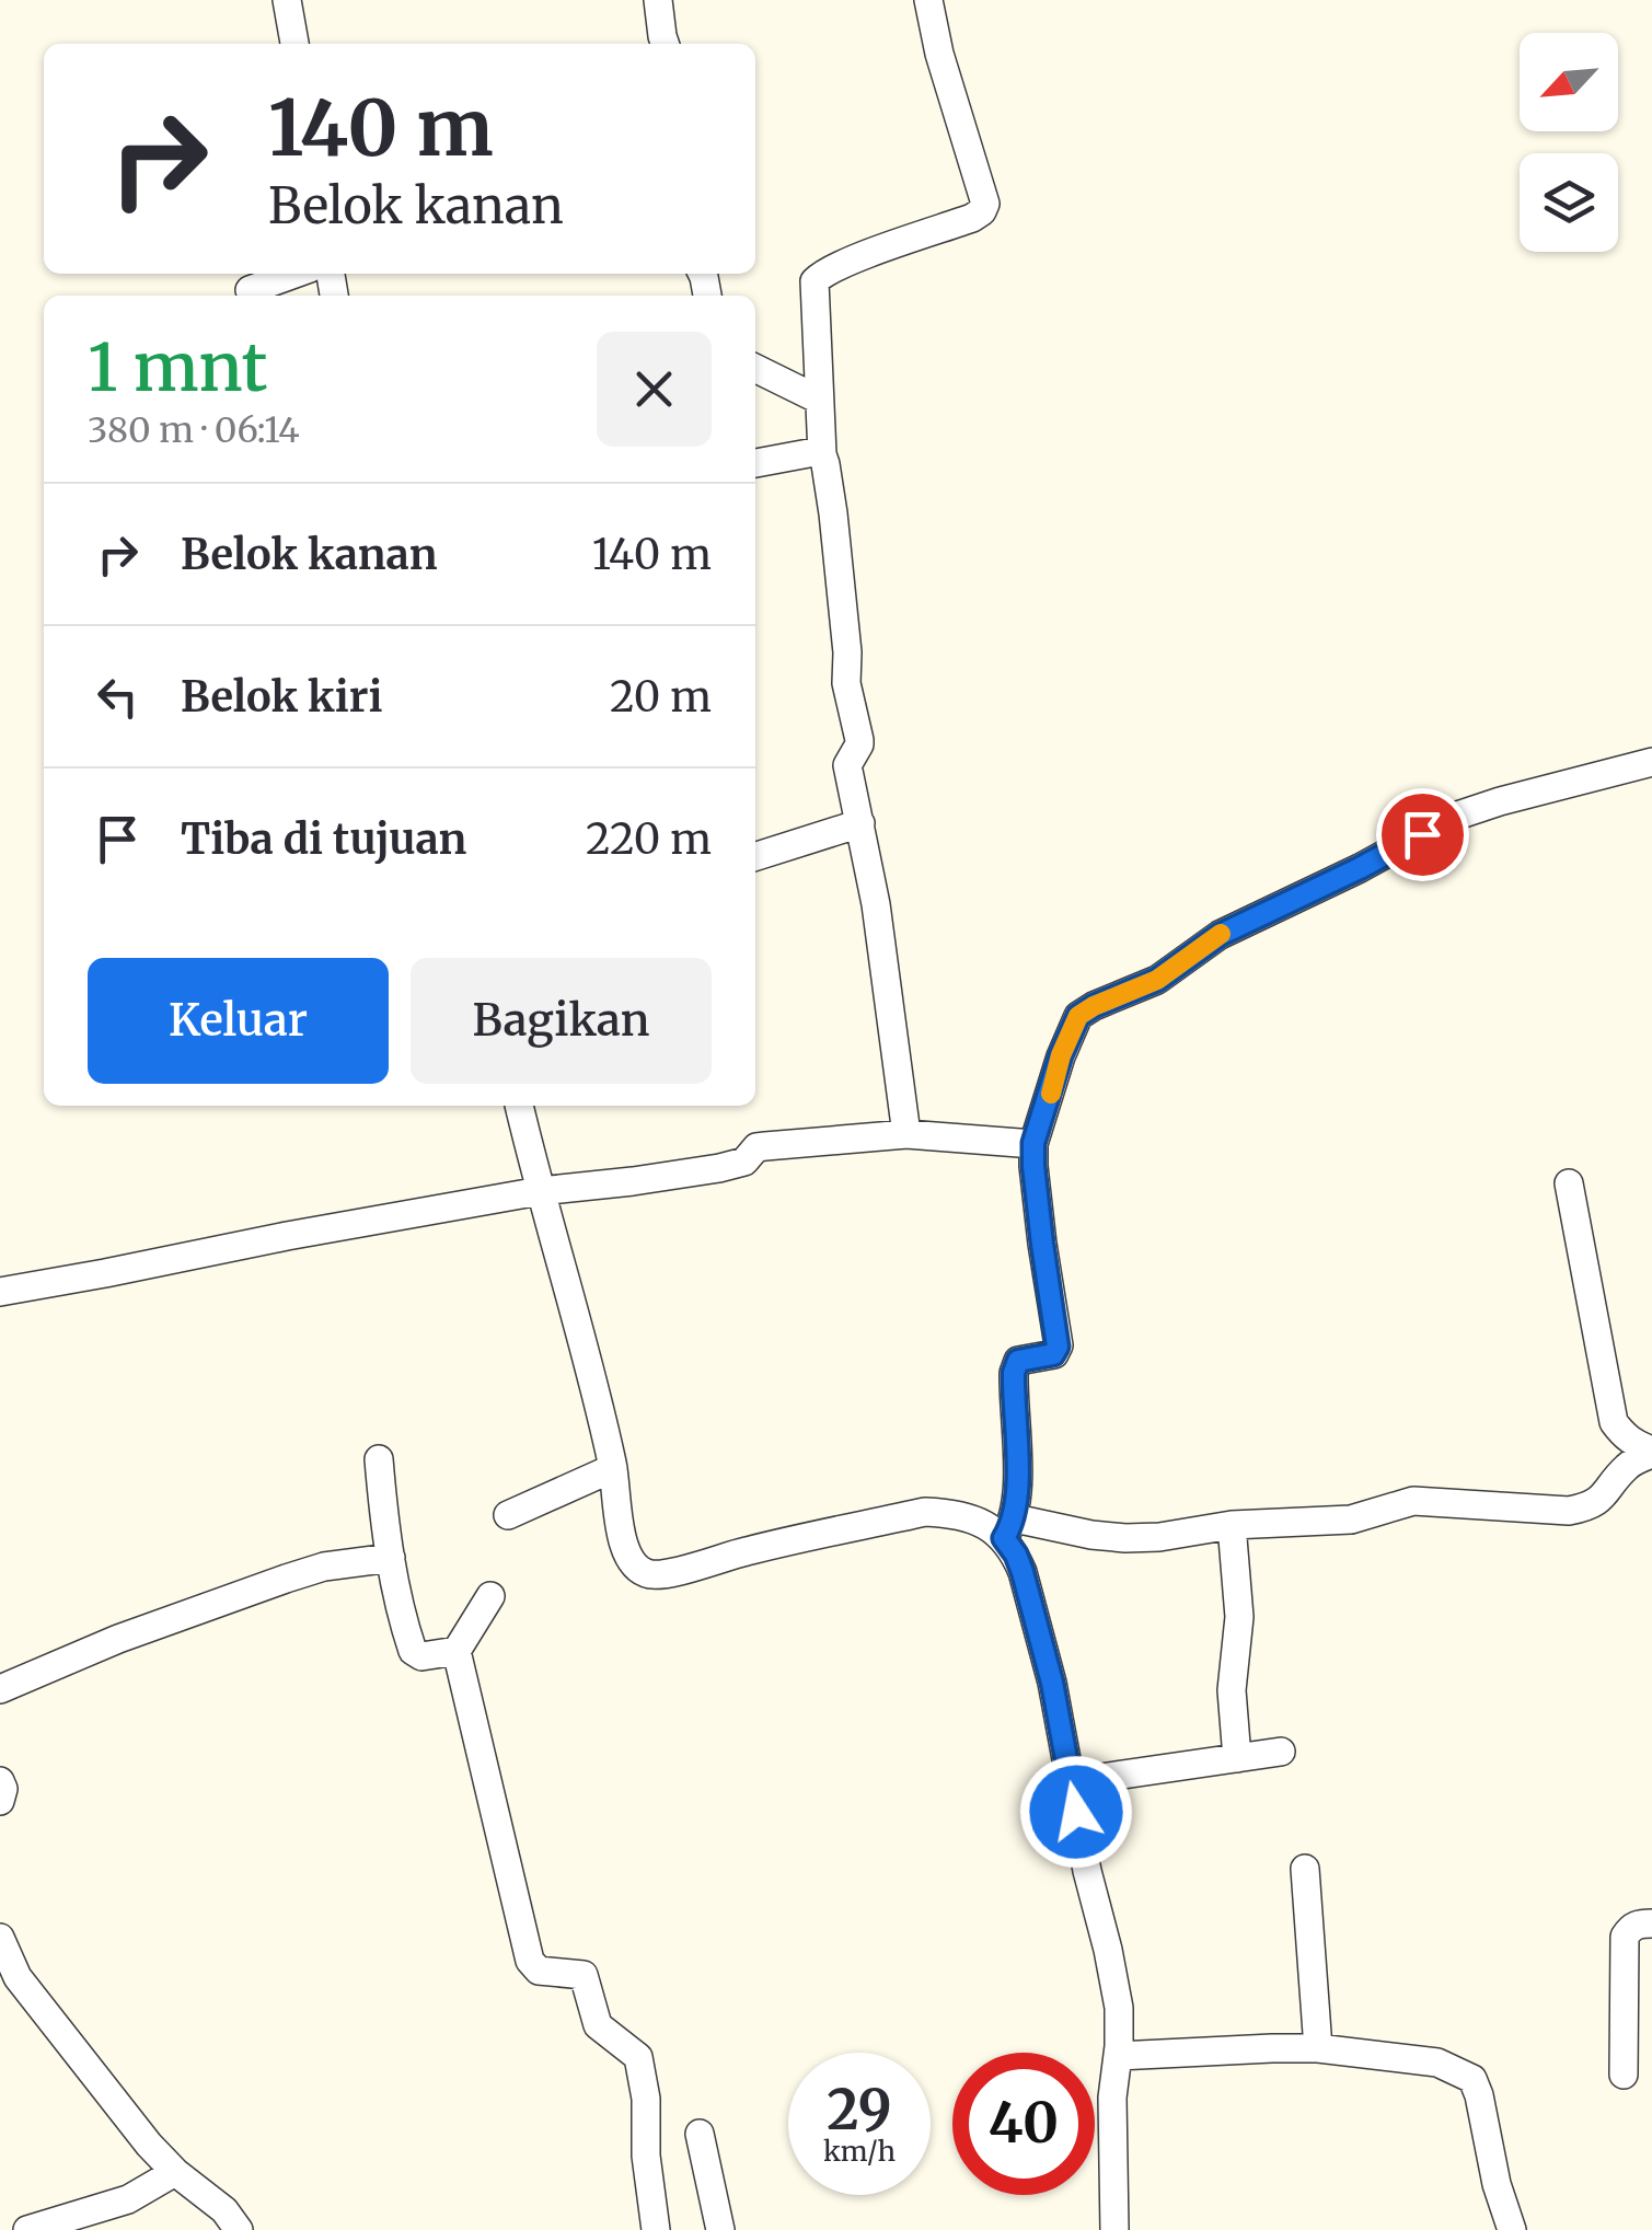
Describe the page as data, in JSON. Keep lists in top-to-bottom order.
{
  "north": "bottom left",
  "page": {
    "turn": ["140 m", "Belok kanan"],
    "heading": ["1 mnt", "380 m · 06:14"],
    "list": [
      {
        "name": "Belok kanan",
        "value": "140 m"
      },
      {
        "name": "Belok kiri",
        "value": "20 m"
      },
      {
        "name": "Tiba di tujuan",
        "value": "220 m"
      }
    ],
    "buttons": ["Keluar", "Bagikan"],
    "speed": "29 km/h",
    "limit": "40"
  }
}
